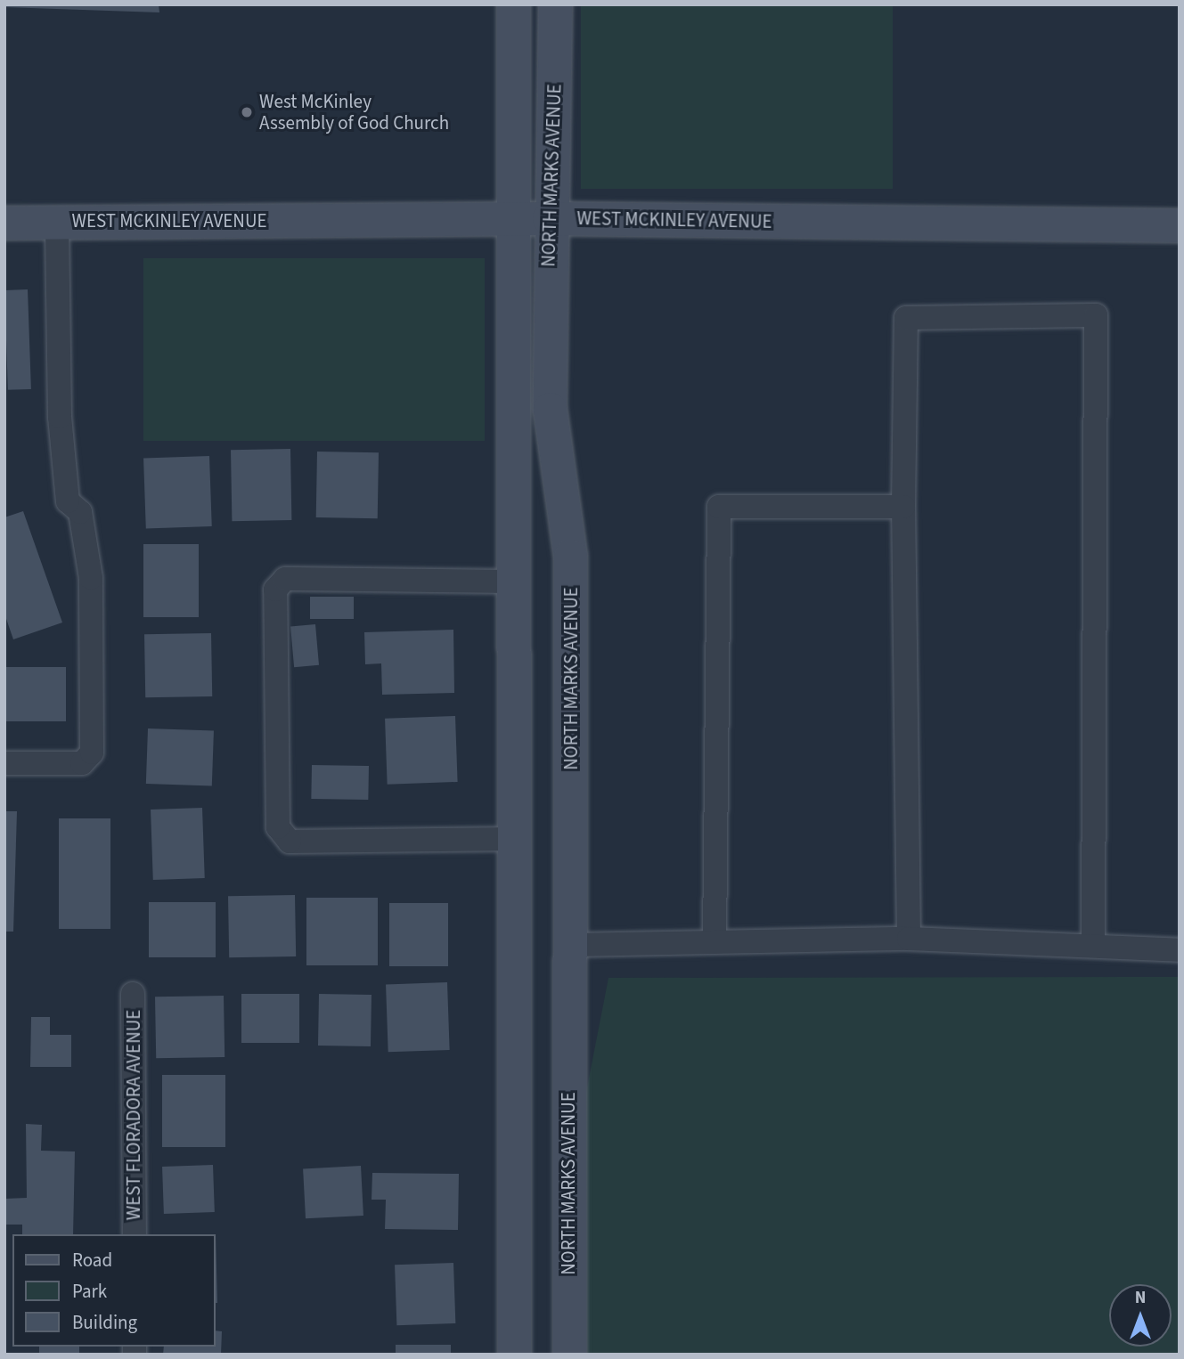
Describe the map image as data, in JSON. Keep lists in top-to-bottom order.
{
  "streets": {
    "main road": ["NORTH MARKS AVENUE", "WEST MCKINLEY AVENUE"],
    "street": ["WEST FLORADORA AVENUE"]
  },
  "crossings": [
    ["NORTH MARKS AVENUE", "WEST MCKINLEY AVENUE"]
  ],
  "places": ["West McKinley Assembly of God Church"],
  "legend": ["Road", "Park", "Building"],
  "north": "top"
}
